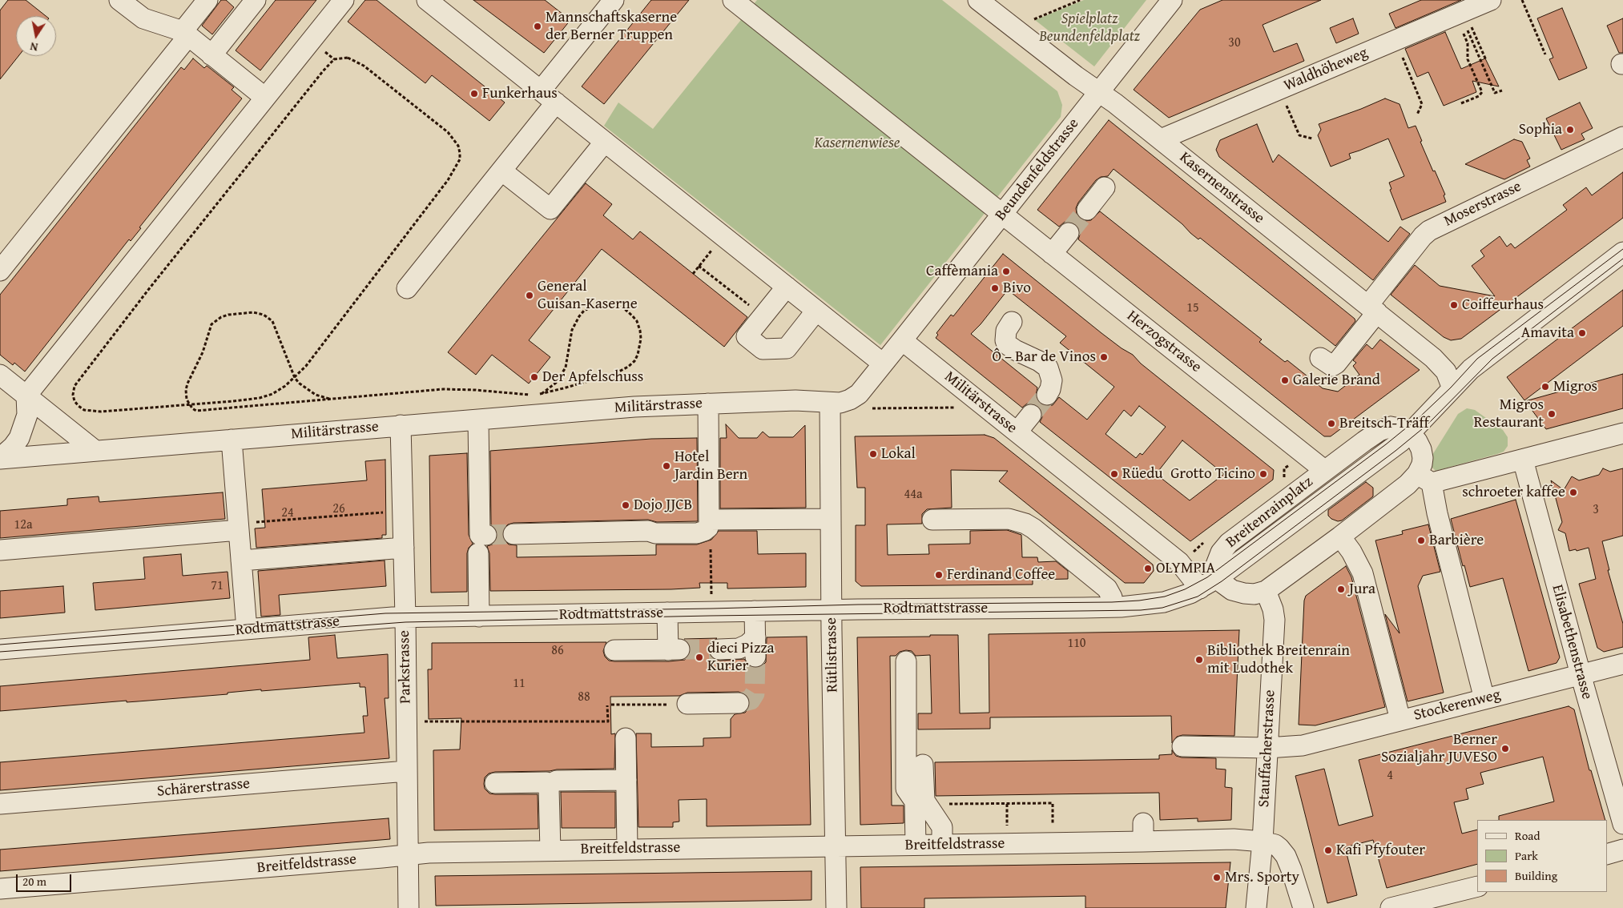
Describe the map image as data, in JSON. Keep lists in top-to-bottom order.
{
  "streets": {
    "street": [
      "Waldhöheweg",
      "Beundenfeldstrasse",
      "Kasernenstrasse",
      "Moserstrasse",
      "Herzogstrasse",
      "Militärstrasse",
      "Breitenrainplatz",
      "Rodtmattstrasse",
      "Elisabethenstrasse",
      "Rütlistrasse",
      "Parkstrasse",
      "Stockerenweg",
      "Stauffacherstrasse",
      "Schärerstrasse",
      "Breitfeldstrasse"
    ]
  },
  "crossings": [
    ["Waldhöheweg", "Kasernenstrasse"],
    ["Beundenfeldstrasse", "Kasernenstrasse"],
    ["Beundenfeldstrasse", "Herzogstrasse"],
    ["Beundenfeldstrasse", "Militärstrasse"],
    ["Kasernenstrasse", "Moserstrasse"],
    ["Herzogstrasse", "Breitenrainplatz"],
    ["Militärstrasse", "Rodtmattstrasse"],
    ["Militärstrasse", "Rütlistrasse"],
    ["Militärstrasse", "Parkstrasse"],
    ["Breitenrainplatz", "Rodtmattstrasse"],
    ["Rodtmattstrasse", "Rütlistrasse"],
    ["Rodtmattstrasse", "Parkstrasse"],
    ["Elisabethenstrasse", "Stockerenweg"],
    ["Rütlistrasse", "Breitfeldstrasse"],
    ["Parkstrasse", "Schärerstrasse"],
    ["Parkstrasse", "Breitfeldstrasse"],
    ["Stockerenweg", "Stauffacherstrasse"],
    ["Stauffacherstrasse", "Breitfeldstrasse"]
  ],
  "parks": ["Spielplatz Beundenfeldplatz", "Kasernenwiese"],
  "places": [
    "Mannschaftskaserne der Berner Truppen",
    "Funkerhaus",
    "Sophia",
    "Caffèmania",
    "Bivo",
    "General Guisan-Kaserne",
    "Coiffeurhaus",
    "Amavita",
    "Ô – Bar de Vinos",
    "Der Apfelschuss",
    "Galerie Brand",
    "Migros",
    "Migros Restaurant",
    "Breitsch-Träff",
    "Lokal",
    "Hotel Jardin Bern",
    "Rüedu",
    "Grotto Ticino",
    "schroeter kaffee",
    "Dojo JJCB",
    "Barbière",
    "OLYMPIA",
    "Ferdinand Coffee",
    "Jura",
    "dieci Pizza Kurier",
    "Bibliothek Breitenrain mit Ludothek",
    "Berner Sozialjahr JUVESO",
    "Kafi Pfyfouter",
    "Mrs. Sporty"
  ],
  "house_numbers": [
    "30",
    "15",
    "44a",
    "26",
    "3",
    "24",
    "12a",
    "71",
    "110",
    "86",
    "11",
    "88",
    "4"
  ],
  "legend": ["Road", "Park", "Building"],
  "scale_bar": "20 m",
  "north": "bottom"
}
